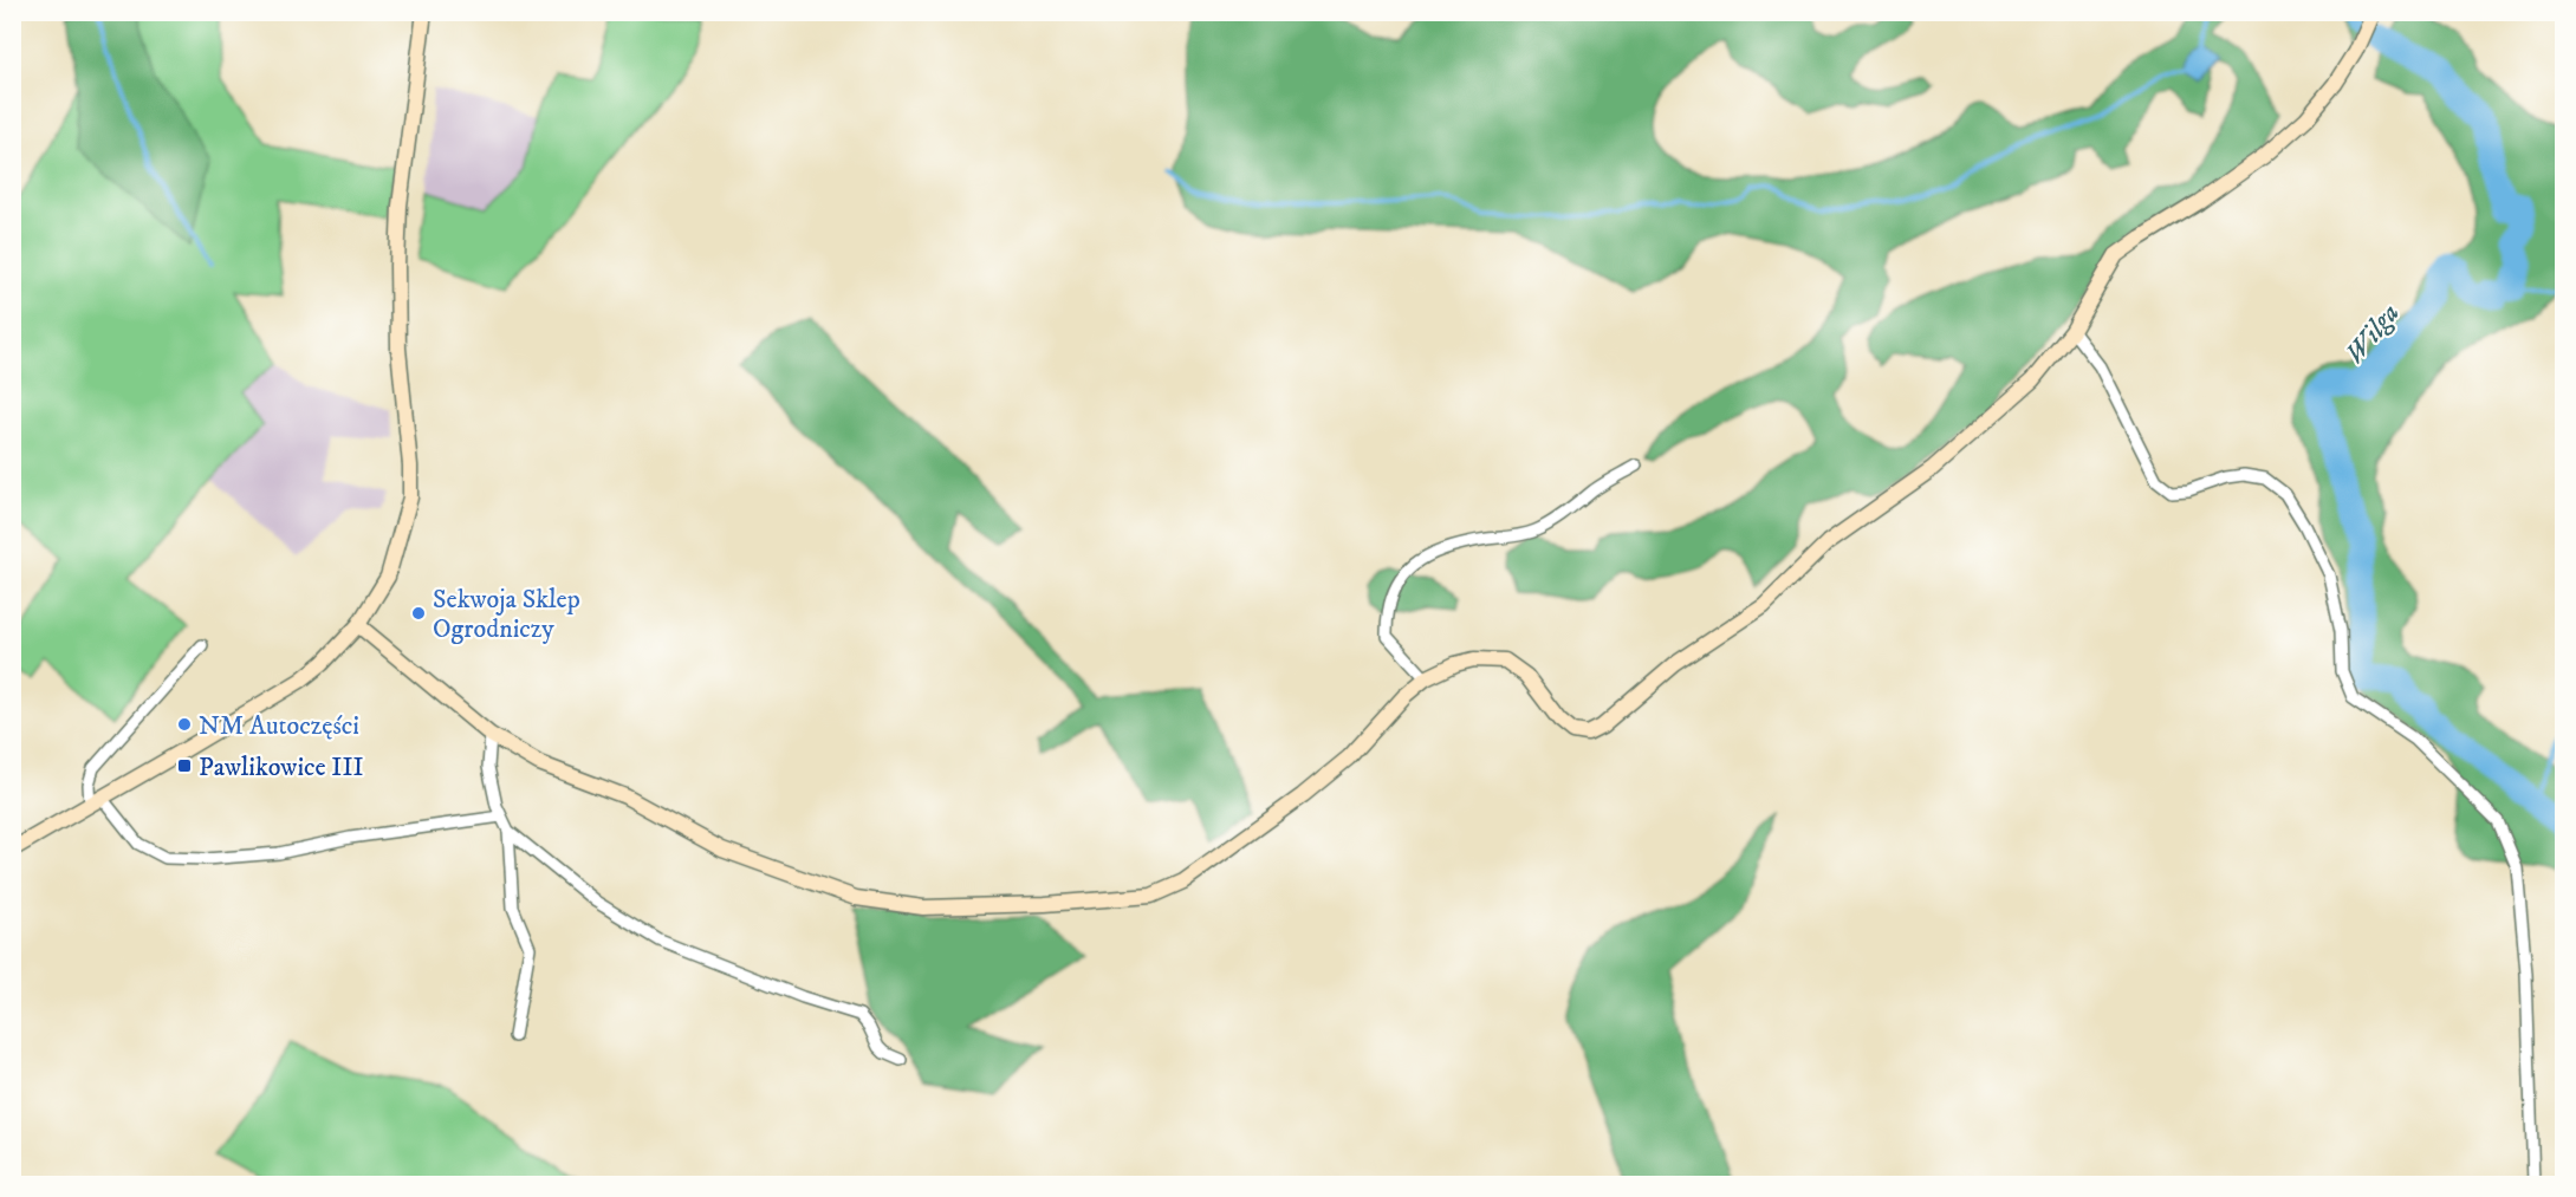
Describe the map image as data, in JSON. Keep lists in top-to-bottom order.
{
  "water": ["Wilga"],
  "places": {
    "other": ["Sekwoja Sklep Ogrodniczy", "NM Autoczęści"],
    "transit": ["Pawlikowice III"]
  }
}
